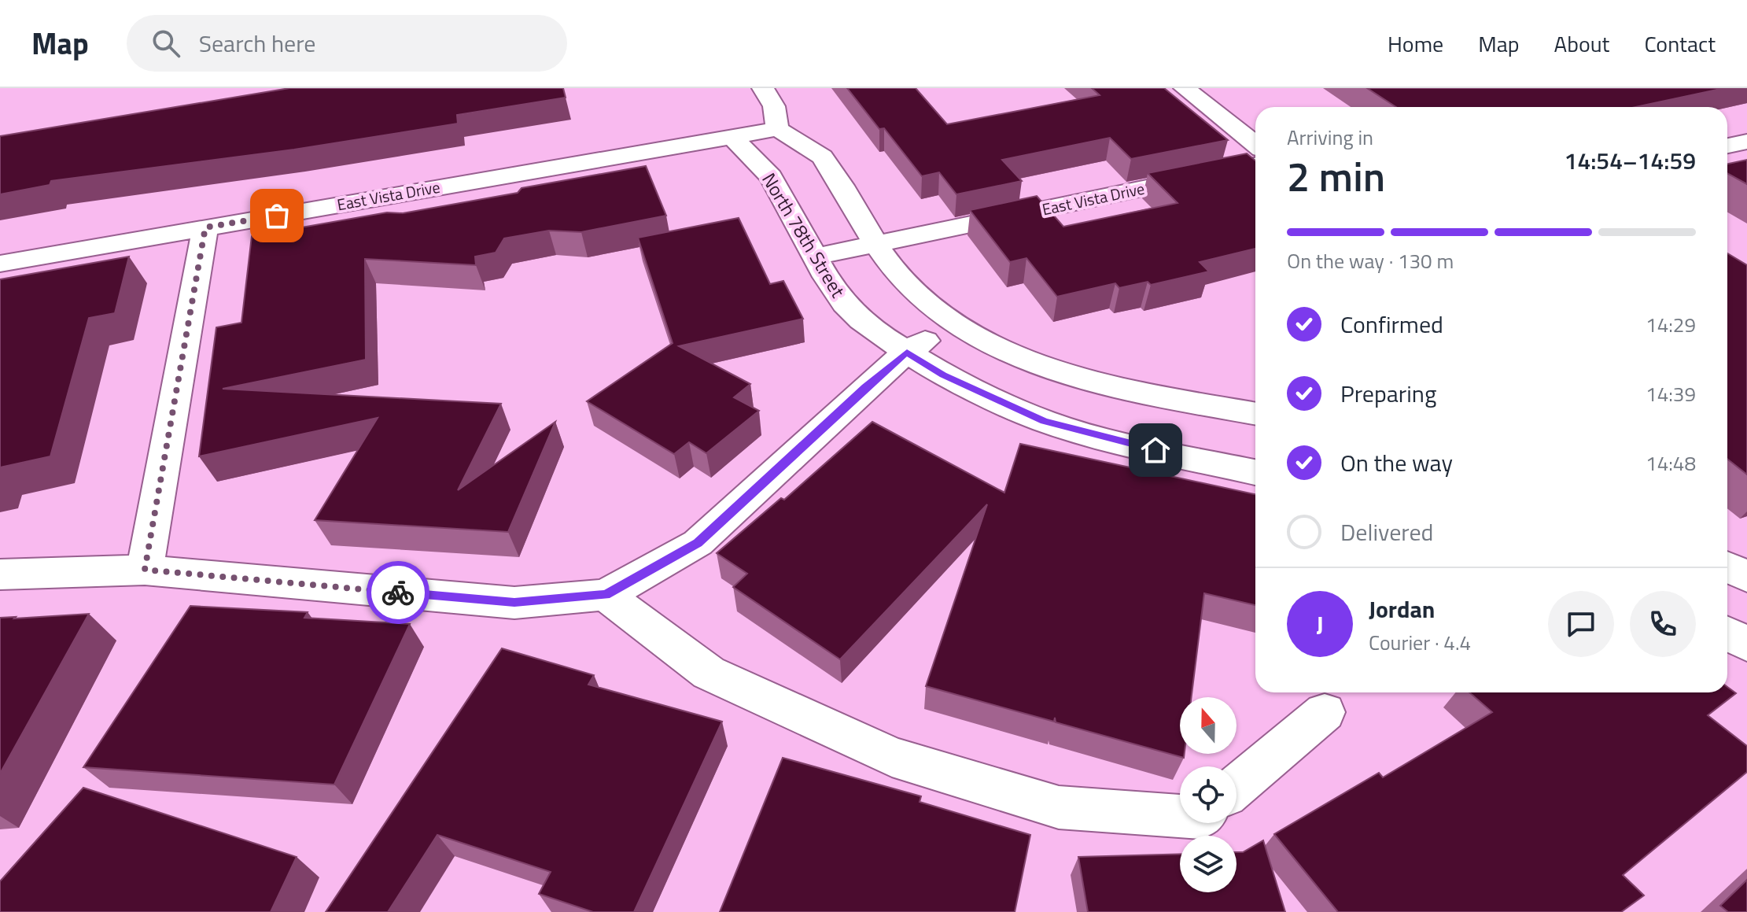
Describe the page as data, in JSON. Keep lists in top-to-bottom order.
{
  "streets": {
    "street": ["East Vista Drive", "North 78th Street"]
  },
  "crossings": [
    ["East Vista Drive", "North 78th Street"]
  ],
  "north": "top",
  "page": {
    "header": "Map",
    "search": "Search here",
    "nav": [
      "Home",
      "Map",
      "About",
      "Contact"
    ],
    "heading": ["2 min", "Arriving in", "14:54–14:59"],
    "panel": ["Jordan", "Courier · 4.4"],
    "bar": "On the way · 130 m",
    "list": [
      ["Confirmed", "14:29"],
      ["Preparing", "14:39"],
      ["On the way", "14:48"],
      "Delivered"
    ],
    "round": "J"
  }
}
